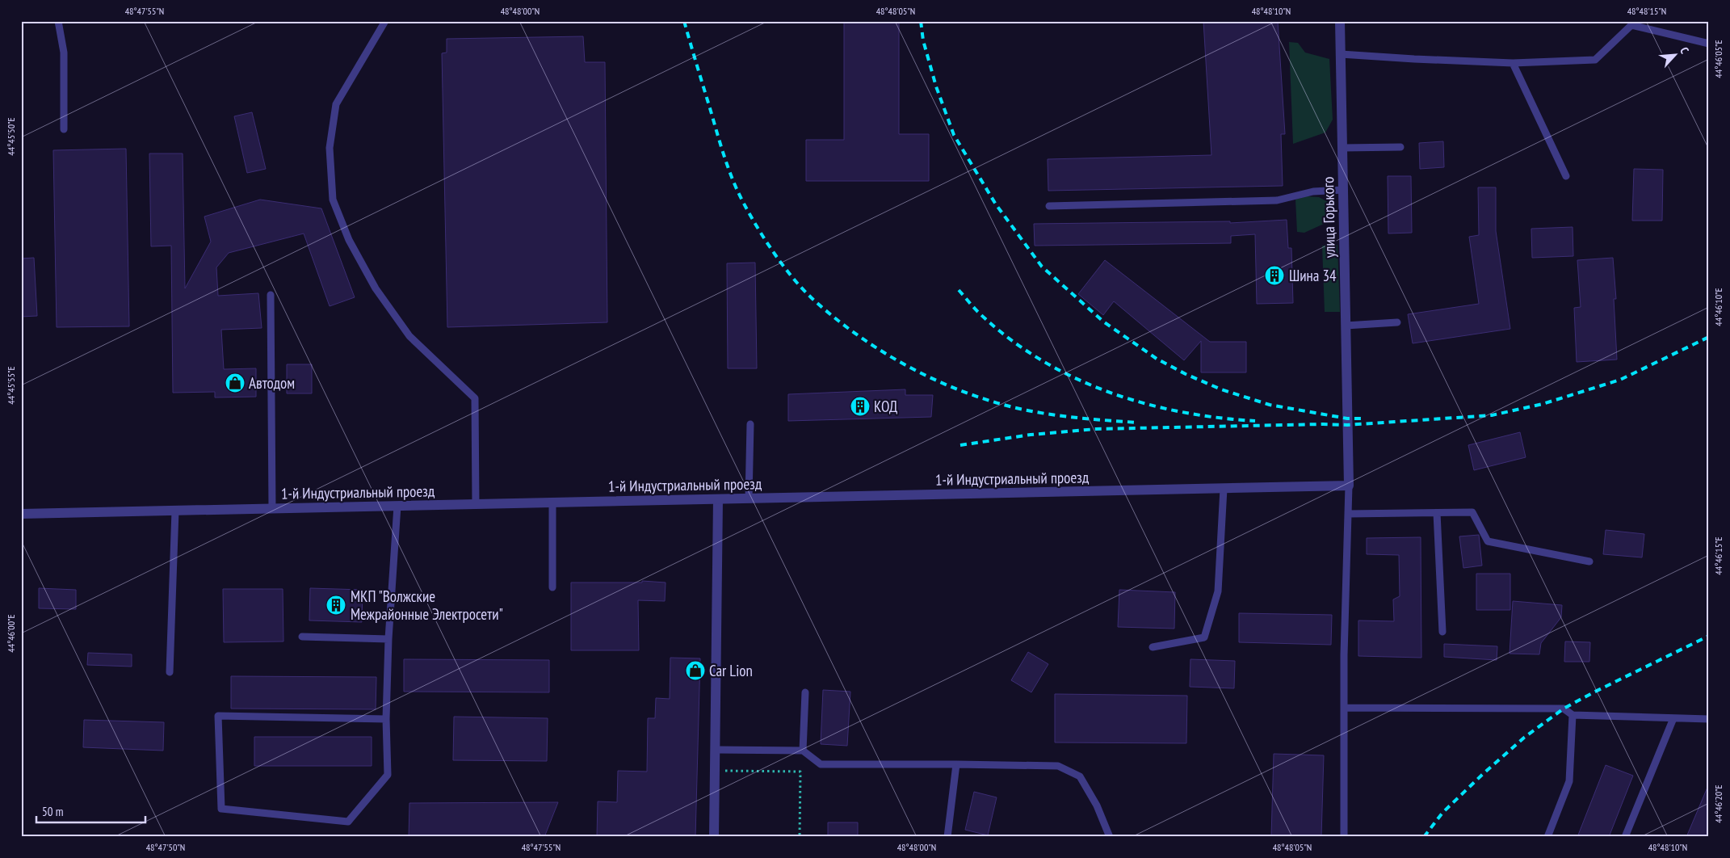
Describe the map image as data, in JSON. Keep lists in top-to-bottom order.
{
  "streets": {
    "street": ["улица Горького", "1-й Индустриальный проезд"]
  },
  "crossings": [
    ["улица Горького", "1-й Индустриальный проезд"]
  ],
  "places": {
    "building": ["Шина 34", "КОД", "МКП \"Волжские Межрайонные Электросети\""],
    "shop": ["Автодом", "Car Lion"]
  },
  "scale_bar": "50 m",
  "north": "top right",
  "coordinates": [
    "48°47'55\"N",
    "48°48'00\"N",
    "48°48'05\"N",
    "48°48'10\"N",
    "48°48'15\"N",
    "44°46'05\"E",
    "44°45'50\"E",
    "44°46'10\"E",
    "44°45'55\"E",
    "44°46'15\"E",
    "44°46'00\"E",
    "44°46'20\"E",
    "48°47'50\"N"
  ]
}
